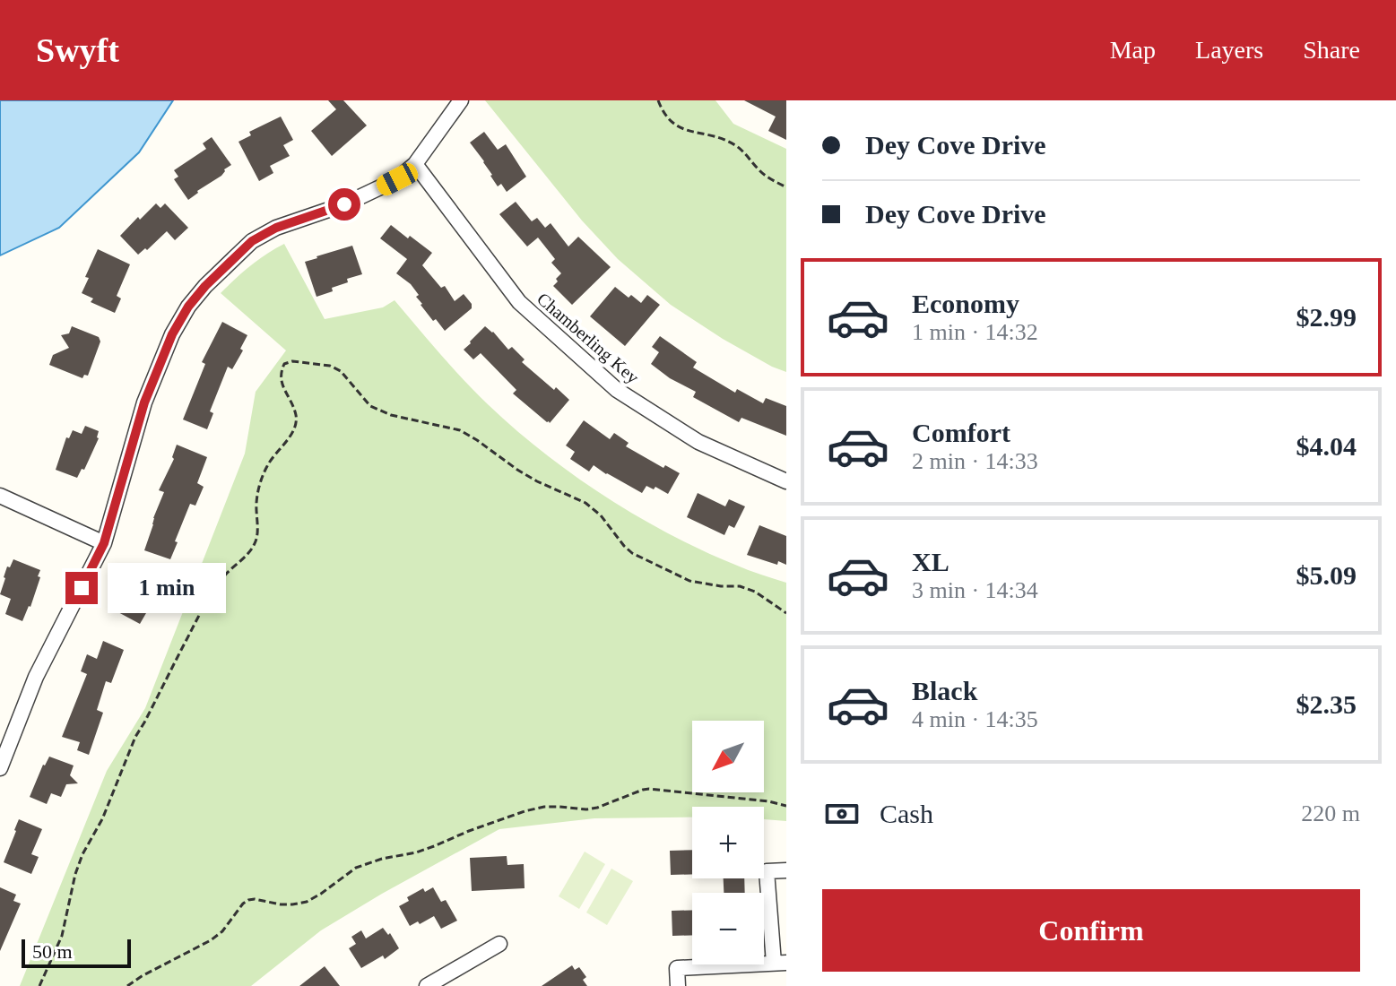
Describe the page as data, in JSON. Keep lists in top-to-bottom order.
{
  "streets": {
    "street": ["Chamberling Key"]
  },
  "scale_bar": "50 m",
  "north": "bottom left",
  "page": {
    "header": "Swyft",
    "nav": ["Map", "Layers", "Share"],
    "banner": ["Dey Cove Drive", "Dey Cove Drive"],
    "list": [
      {
        "name": "Economy",
        "note": "1 min · 14:32",
        "value": "$2.99"
      },
      {
        "name": "Comfort",
        "note": "2 min · 14:33",
        "value": "$4.04"
      },
      {
        "name": "XL",
        "note": "3 min · 14:34",
        "value": "$5.09"
      },
      {
        "name": "Black",
        "note": "4 min · 14:35",
        "value": "$2.35"
      }
    ],
    "bubble": "1 min",
    "map_buttons": ["+", "−"],
    "pay": ["Cash", "220 m"],
    "buttons": "Confirm",
    "scale": "50 m"
  }
}
